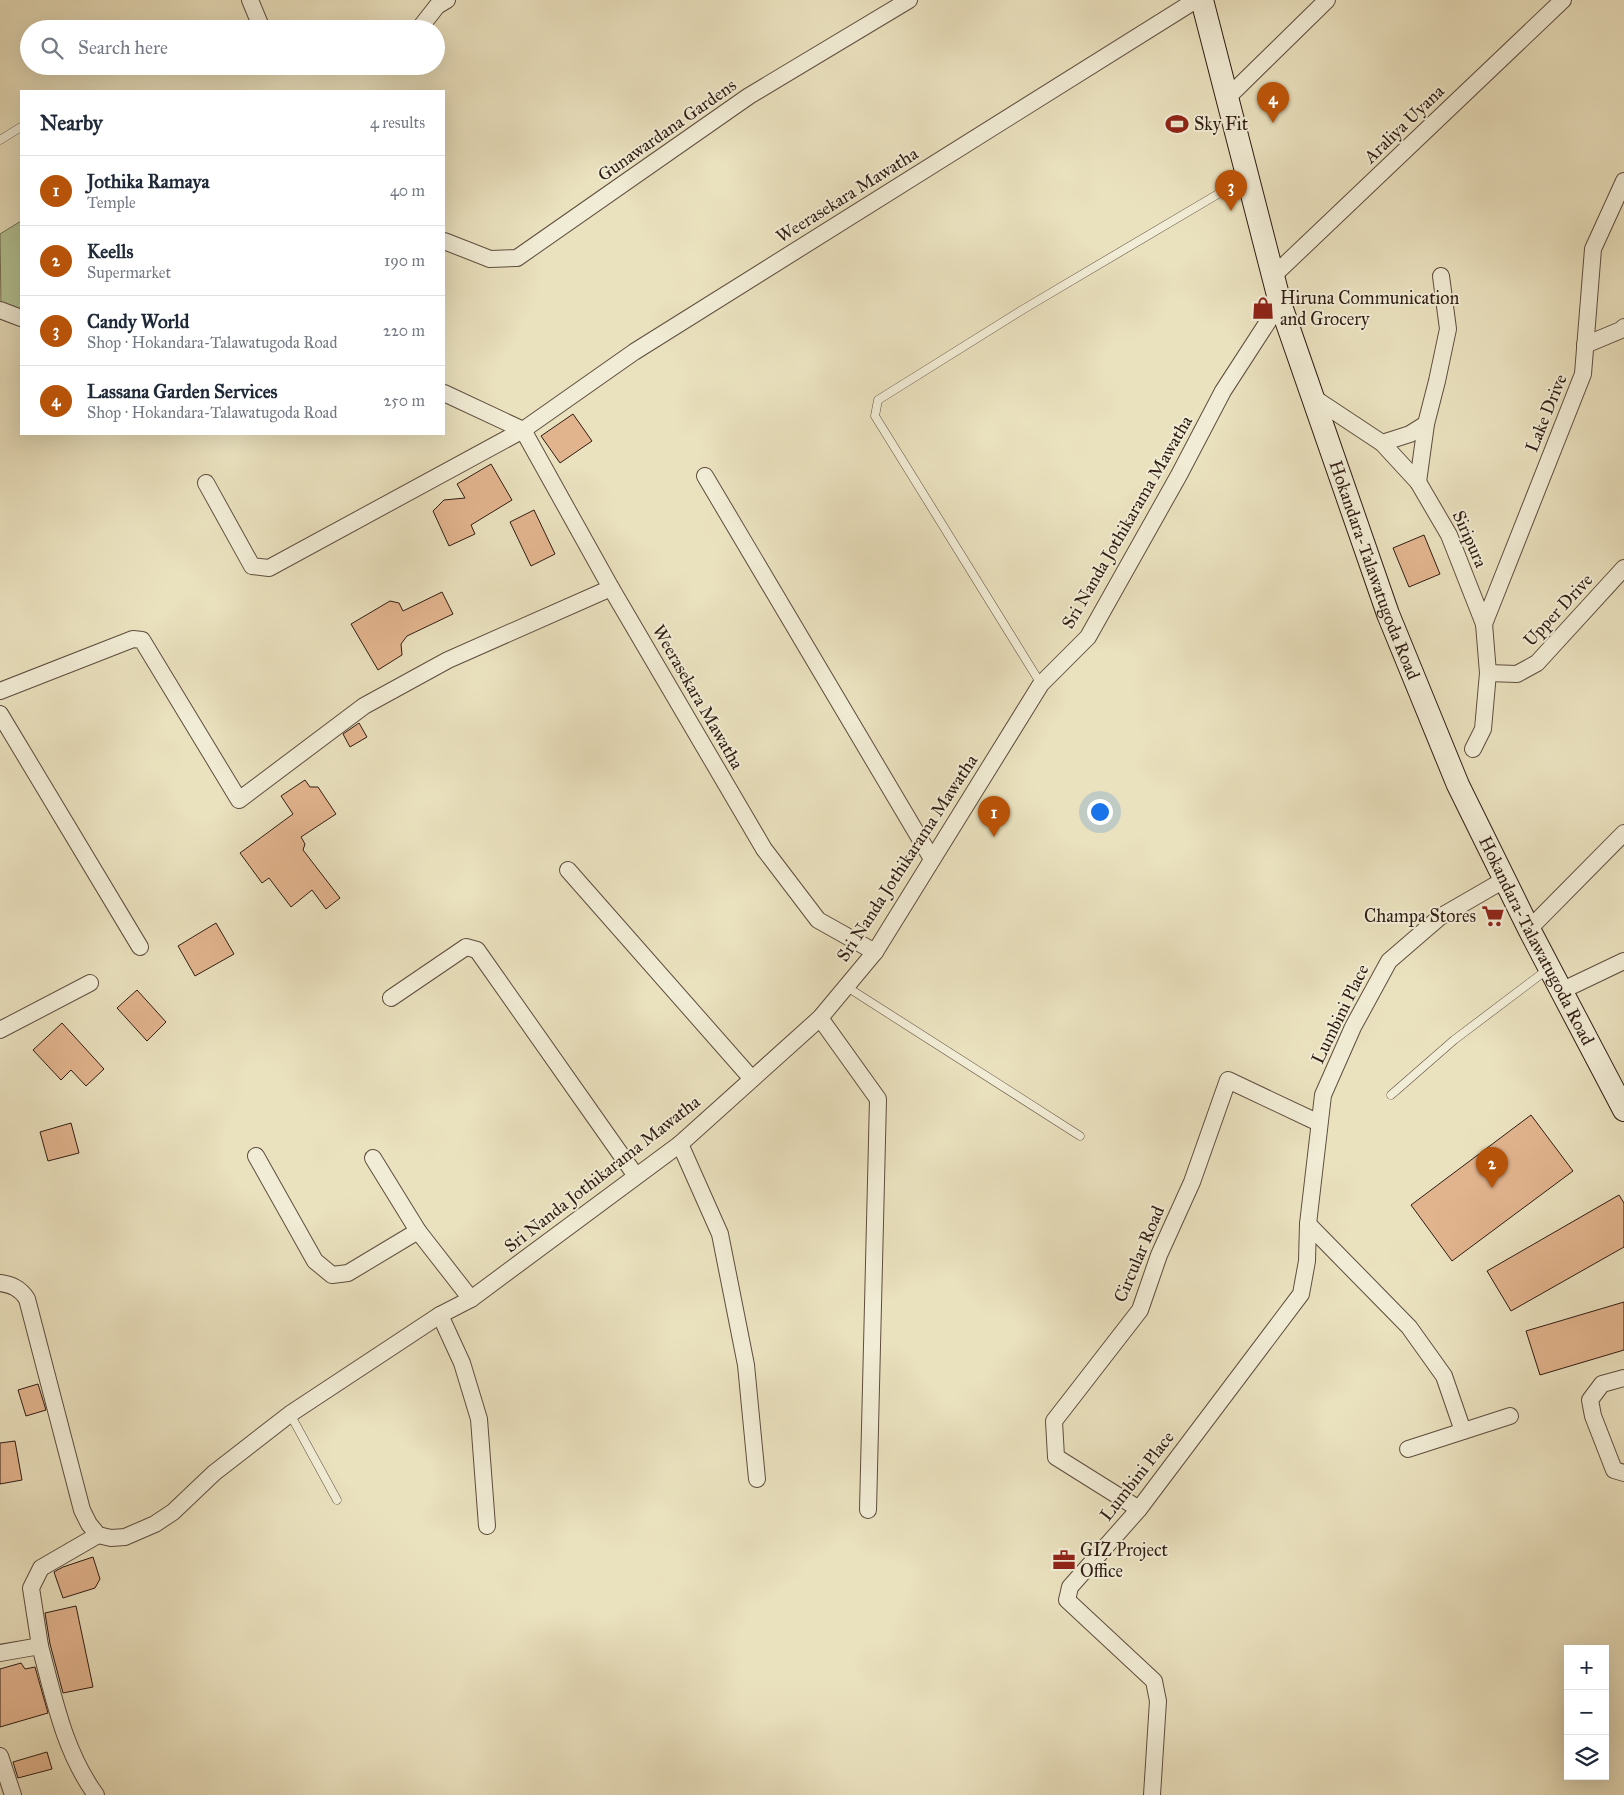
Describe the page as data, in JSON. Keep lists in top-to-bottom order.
{
  "streets": {
    "main road": ["Hokandara-Talawatugoda Road"],
    "street": [
      "Araliya Uyana",
      "Gunawardana Gardens",
      "Weerasekara Mawatha",
      "Lake Drive",
      "Sri Nanda Jothikarama Mawatha",
      "Siripura",
      "Upper Drive",
      "Lumbini Place",
      "Circular Road"
    ]
  },
  "crossings": [
    ["Araliya Uyana", "Hokandara-Talawatugoda Road"],
    ["Weerasekara Mawatha", "Sri Nanda Jothikarama Mawatha"],
    ["Lake Drive", "Siripura"],
    ["Sri Nanda Jothikarama Mawatha", "Hokandara-Talawatugoda Road"],
    ["Siripura", "Hokandara-Talawatugoda Road"],
    ["Siripura", "Upper Drive"],
    ["Hokandara-Talawatugoda Road", "Lumbini Place"],
    ["Lumbini Place", "Circular Road"]
  ],
  "places": {
    "sports": ["Sky Fit"],
    "shop": ["Hiruna Communication and Grocery"],
    "supermarket": ["Champa Stores"],
    "office": ["GIZ Project Office"]
  },
  "page": {
    "search": "Search here",
    "pins": [
      "4",
      "3",
      "1",
      "2"
    ],
    "heading": ["Nearby", "4 results"],
    "list": [
      {
        "mark": "1",
        "name": "Jothika Ramaya",
        "note": "Temple",
        "value": "40 m"
      },
      {
        "mark": "2",
        "name": "Keells",
        "note": "Supermarket",
        "value": "190 m"
      },
      {
        "mark": "3",
        "name": "Candy World",
        "note": "Shop · Hokandara-Talawatugoda Road",
        "value": "220 m"
      },
      {
        "mark": "4",
        "name": "Lassana Garden Services",
        "note": "Shop · Hokandara-Talawatugoda Road",
        "value": "250 m"
      }
    ],
    "map_buttons": ["+", "−"]
  }
}
